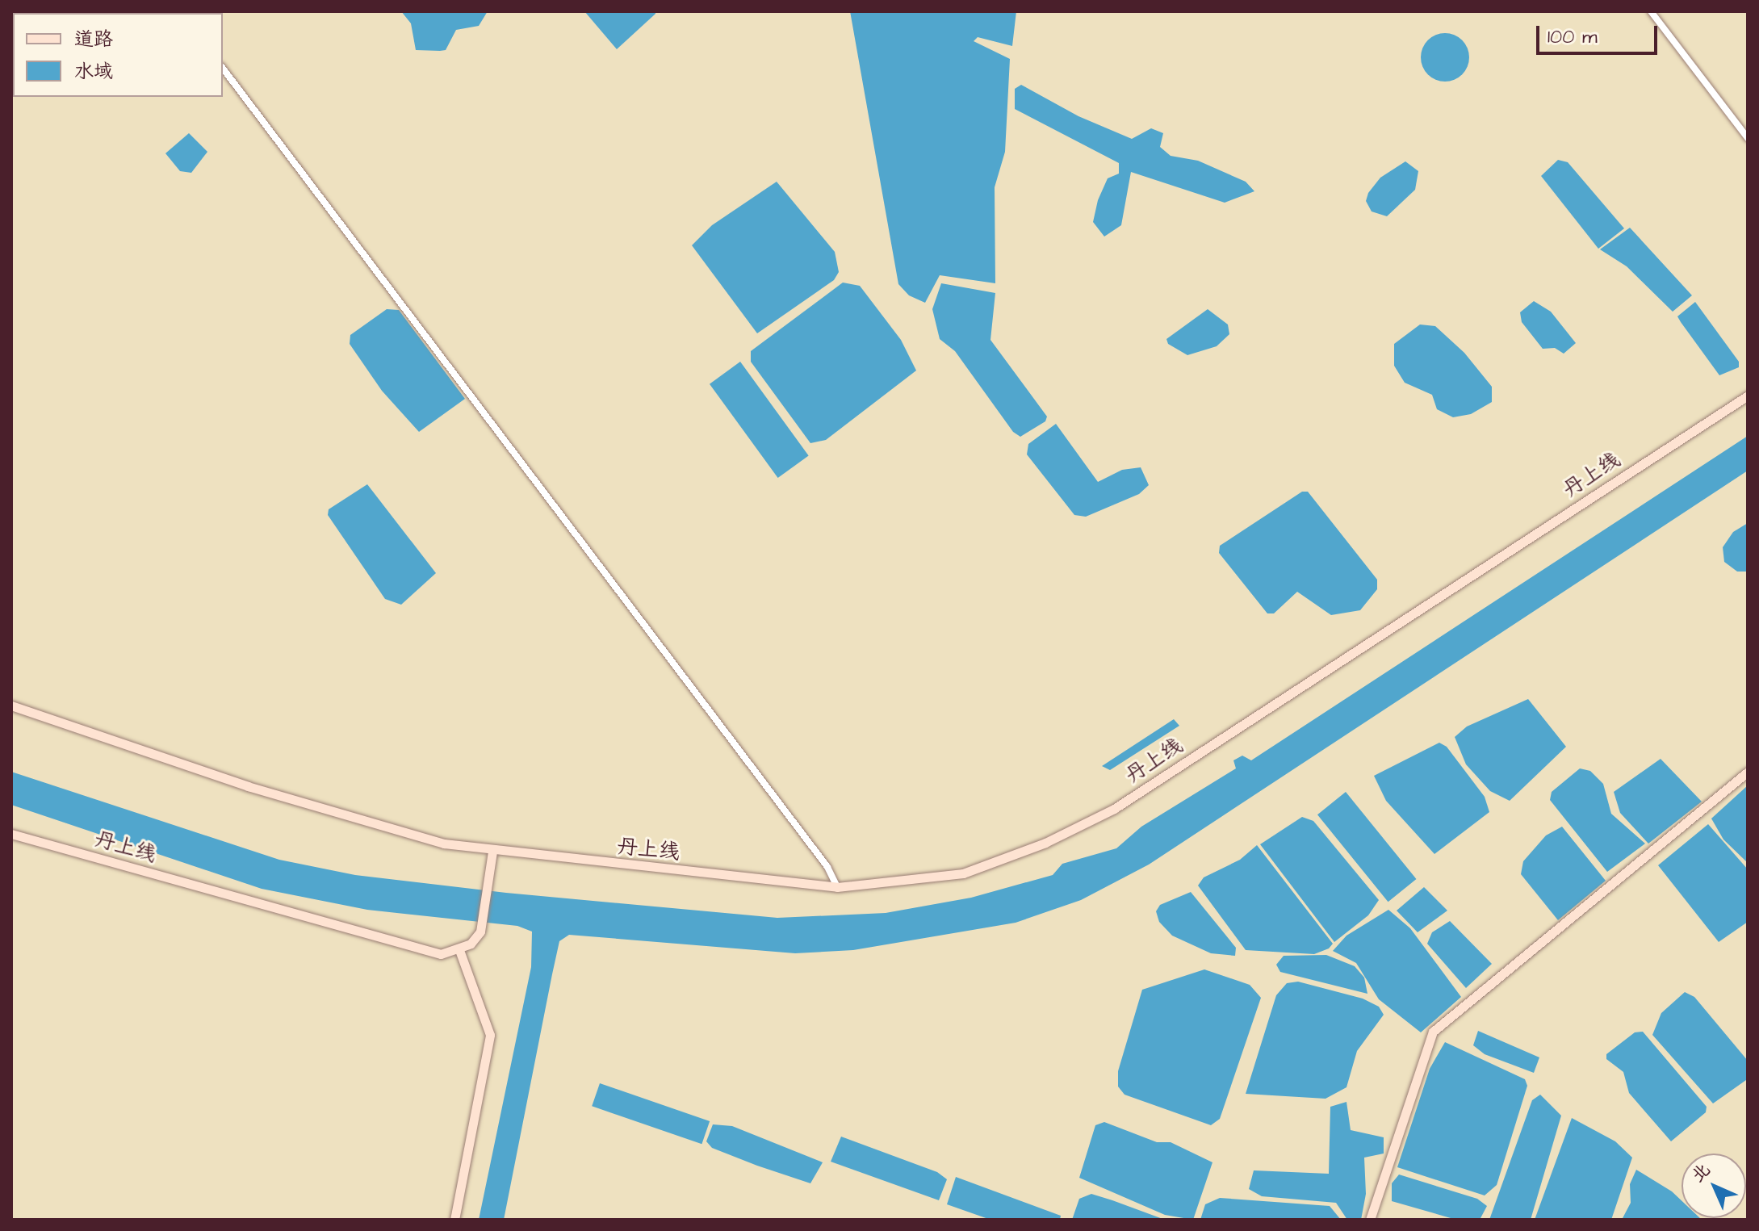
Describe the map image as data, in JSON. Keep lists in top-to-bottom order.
{
  "streets": {
    "main road": ["丹上线"]
  },
  "legend": ["道路", "水域"],
  "scale_bar": "100 m",
  "north": "top left"
}
